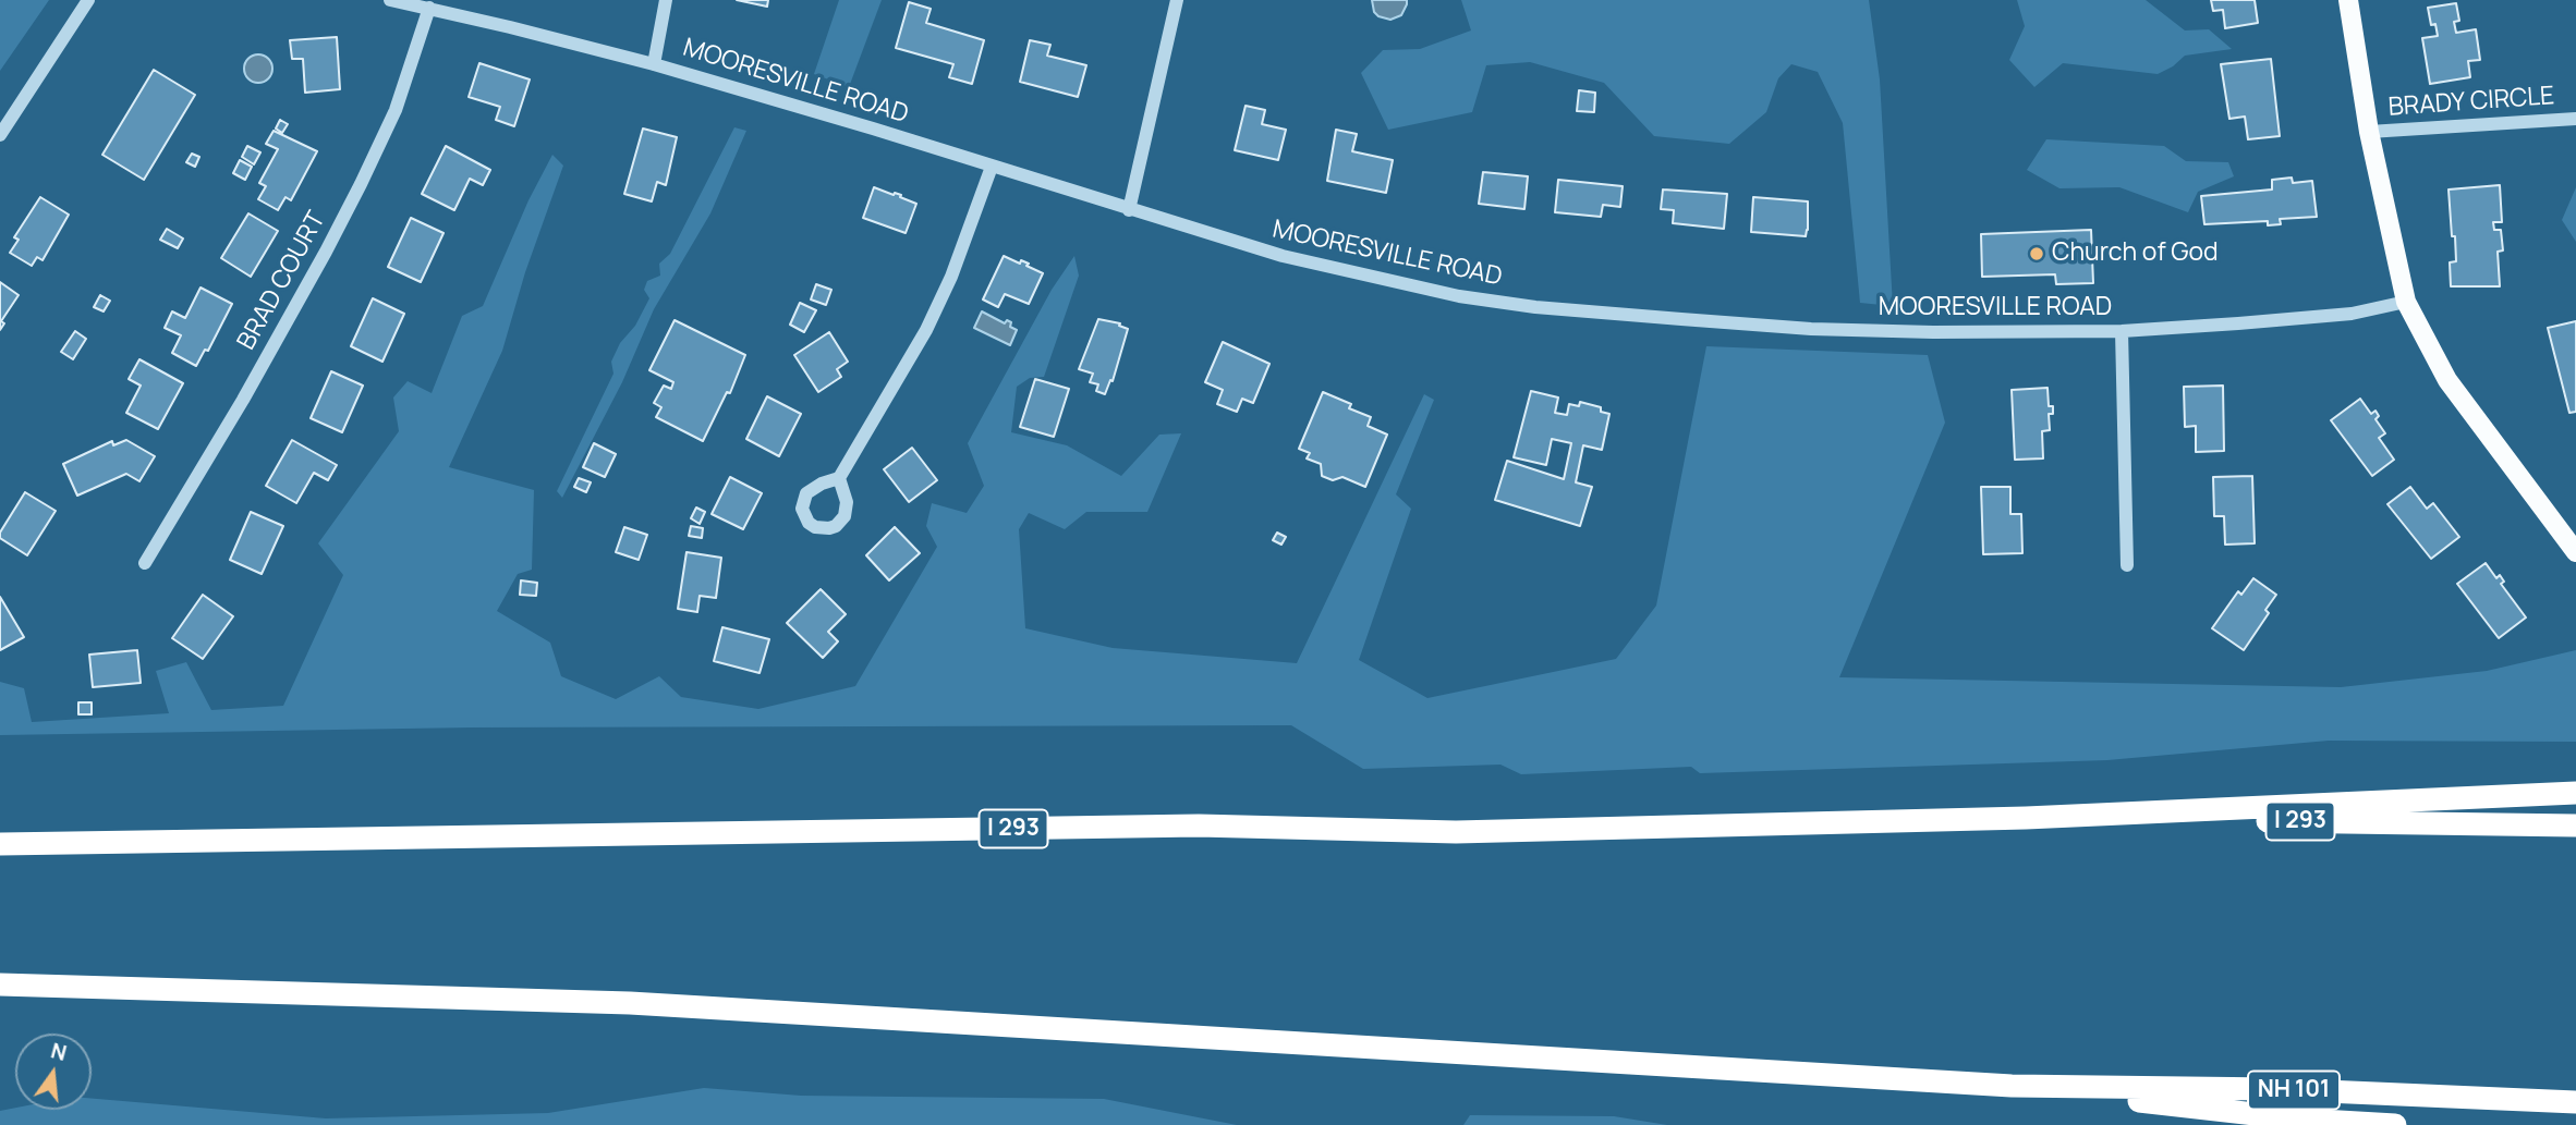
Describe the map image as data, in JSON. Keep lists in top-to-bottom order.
{
  "streets": {
    "highway": ["I 293", "NH 101"],
    "street": ["MOORESVILLE ROAD", "BRADY CIRCLE", "BRAD COURT"]
  },
  "crossings": [
    ["MOORESVILLE ROAD", "BRAD COURT"]
  ],
  "places": ["Church of God"],
  "north": "top"
}
